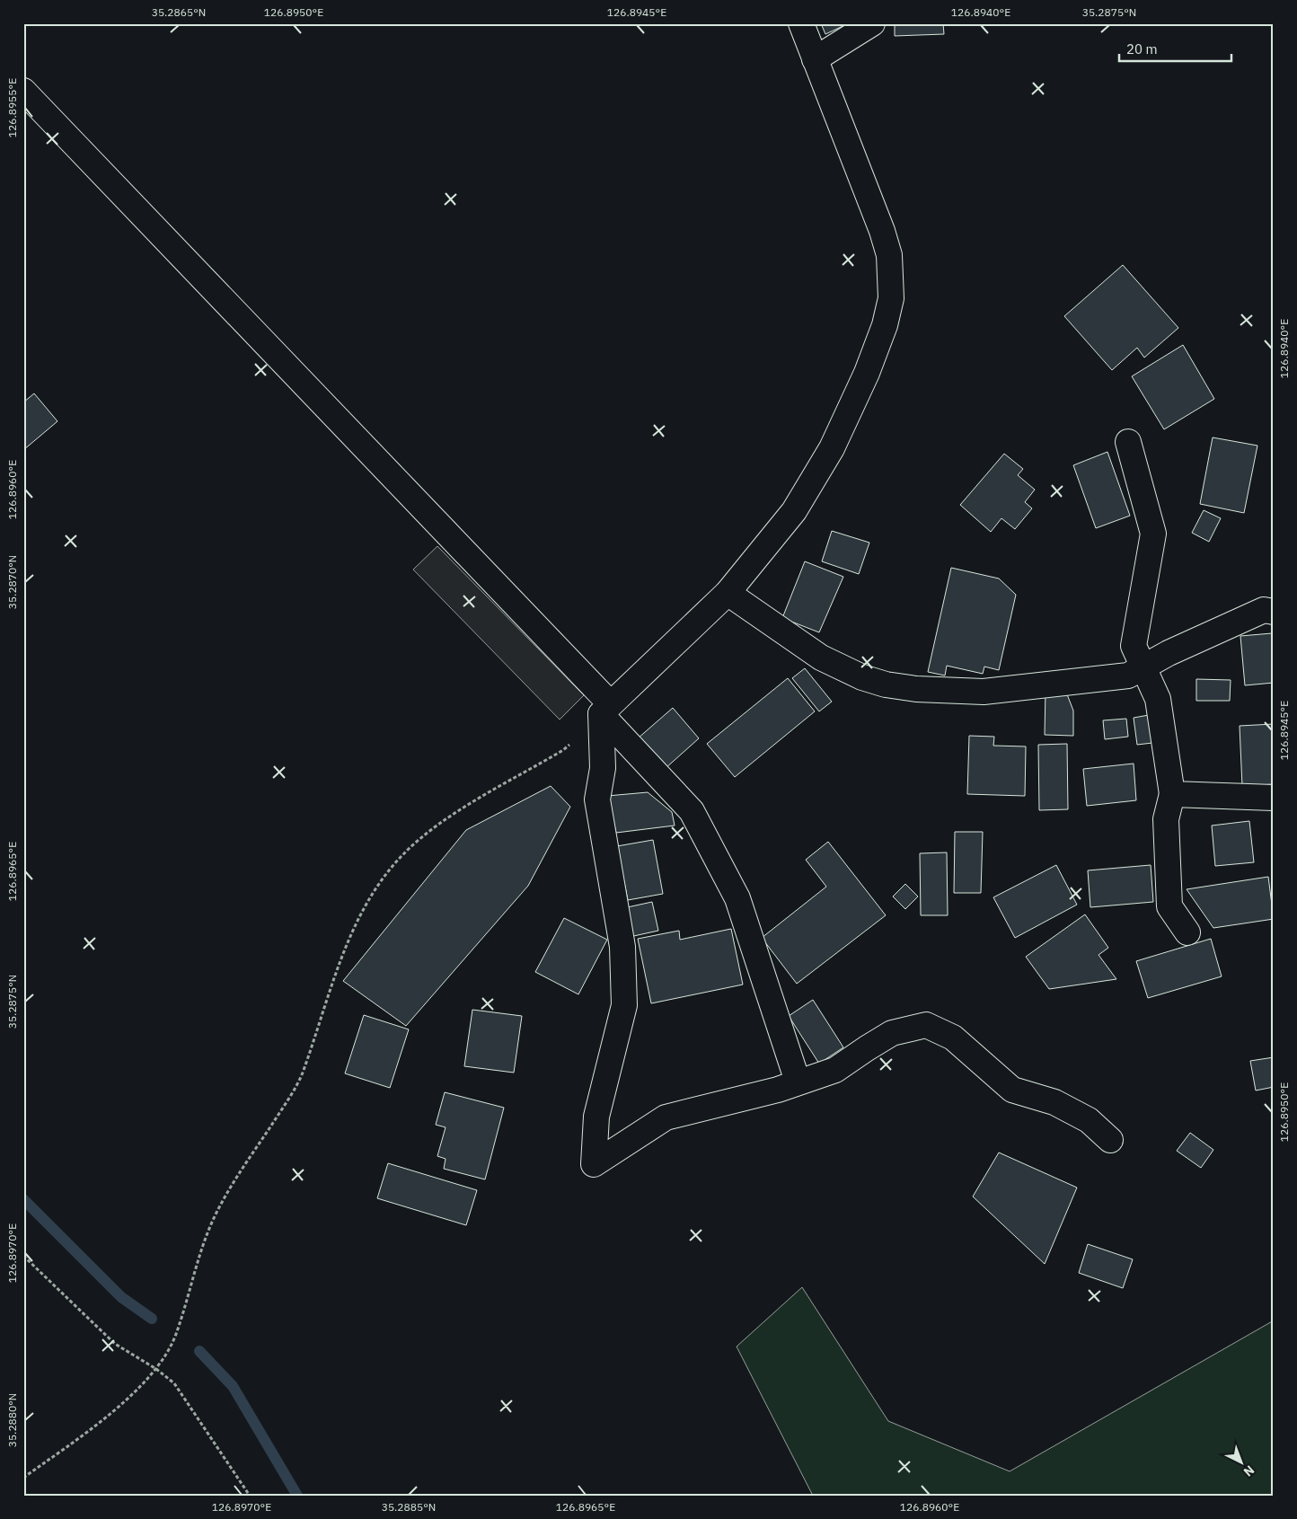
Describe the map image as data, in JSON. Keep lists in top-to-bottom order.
{
  "scale_bar": "20 m",
  "north": "bottom right",
  "coordinates": [
    "35.2865°N",
    "126.8950°E",
    "126.8945°E",
    "126.8940°E",
    "35.2875°N",
    "126.8955°E",
    "126.8960°E",
    "35.2870°N",
    "126.8965°E",
    "126.8970°E",
    "35.2880°N",
    "35.2885°N"
  ]
}
